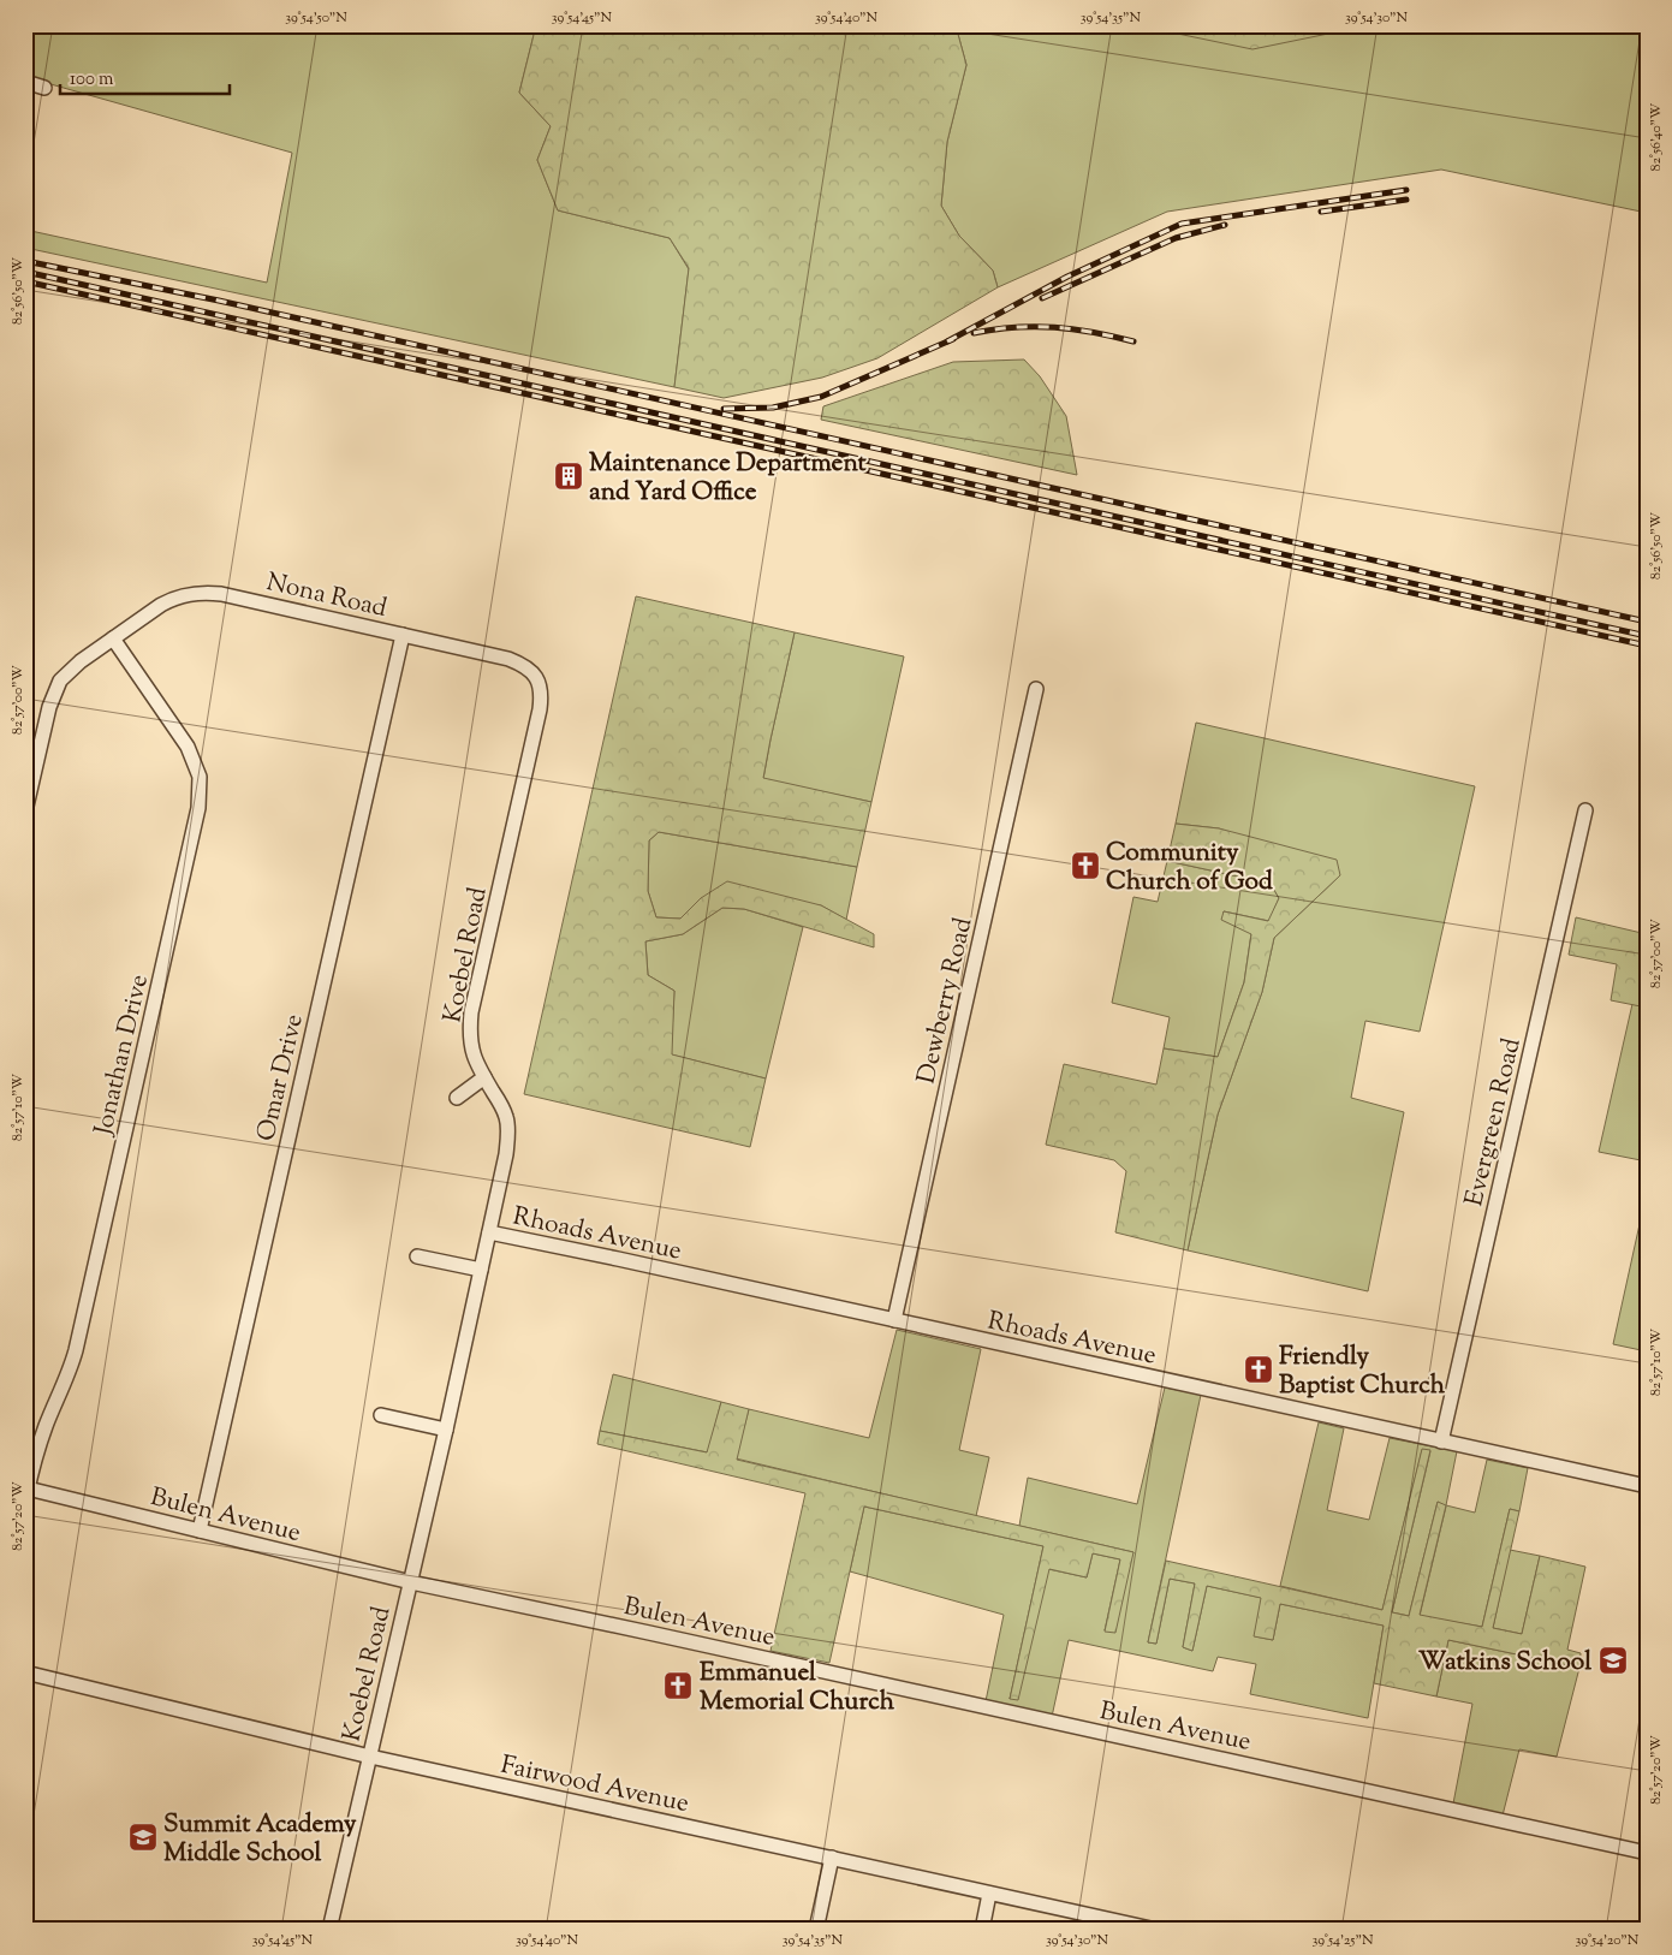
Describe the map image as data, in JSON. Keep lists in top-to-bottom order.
{
  "streets": {
    "street": [
      "Nona Road",
      "Koebel Road",
      "Dewberry Road",
      "Jonathan Drive",
      "Omar Drive",
      "Evergreen Road",
      "Rhoads Avenue",
      "Bulen Avenue",
      "Fairwood Avenue"
    ]
  },
  "crossings": [
    ["Nona Road", "Koebel Road"],
    ["Nona Road", "Jonathan Drive"],
    ["Nona Road", "Omar Drive"],
    ["Koebel Road", "Rhoads Avenue"],
    ["Koebel Road", "Bulen Avenue"],
    ["Koebel Road", "Fairwood Avenue"],
    ["Dewberry Road", "Rhoads Avenue"],
    ["Jonathan Drive", "Bulen Avenue"],
    ["Omar Drive", "Bulen Avenue"],
    ["Evergreen Road", "Rhoads Avenue"]
  ],
  "places": {
    "building": ["Maintenance Department and Yard Office"],
    "church": ["Community Church of God", "Friendly Baptist Church", "Emmanuel Memorial Church"],
    "school or university": ["Watkins School", "Summit Academy Middle School"]
  },
  "scale_bar": "100 m",
  "coordinates": [
    "39°54'50\"N",
    "39°54'45\"N",
    "39°54'40\"N",
    "39°54'35\"N",
    "39°54'30\"N",
    "82°56'40\"W",
    "82°56'50\"W",
    "82°57'00\"W",
    "82°57'10\"W",
    "82°57'20\"W",
    "39°54'25\"N",
    "39°54'20\"N"
  ]
}
